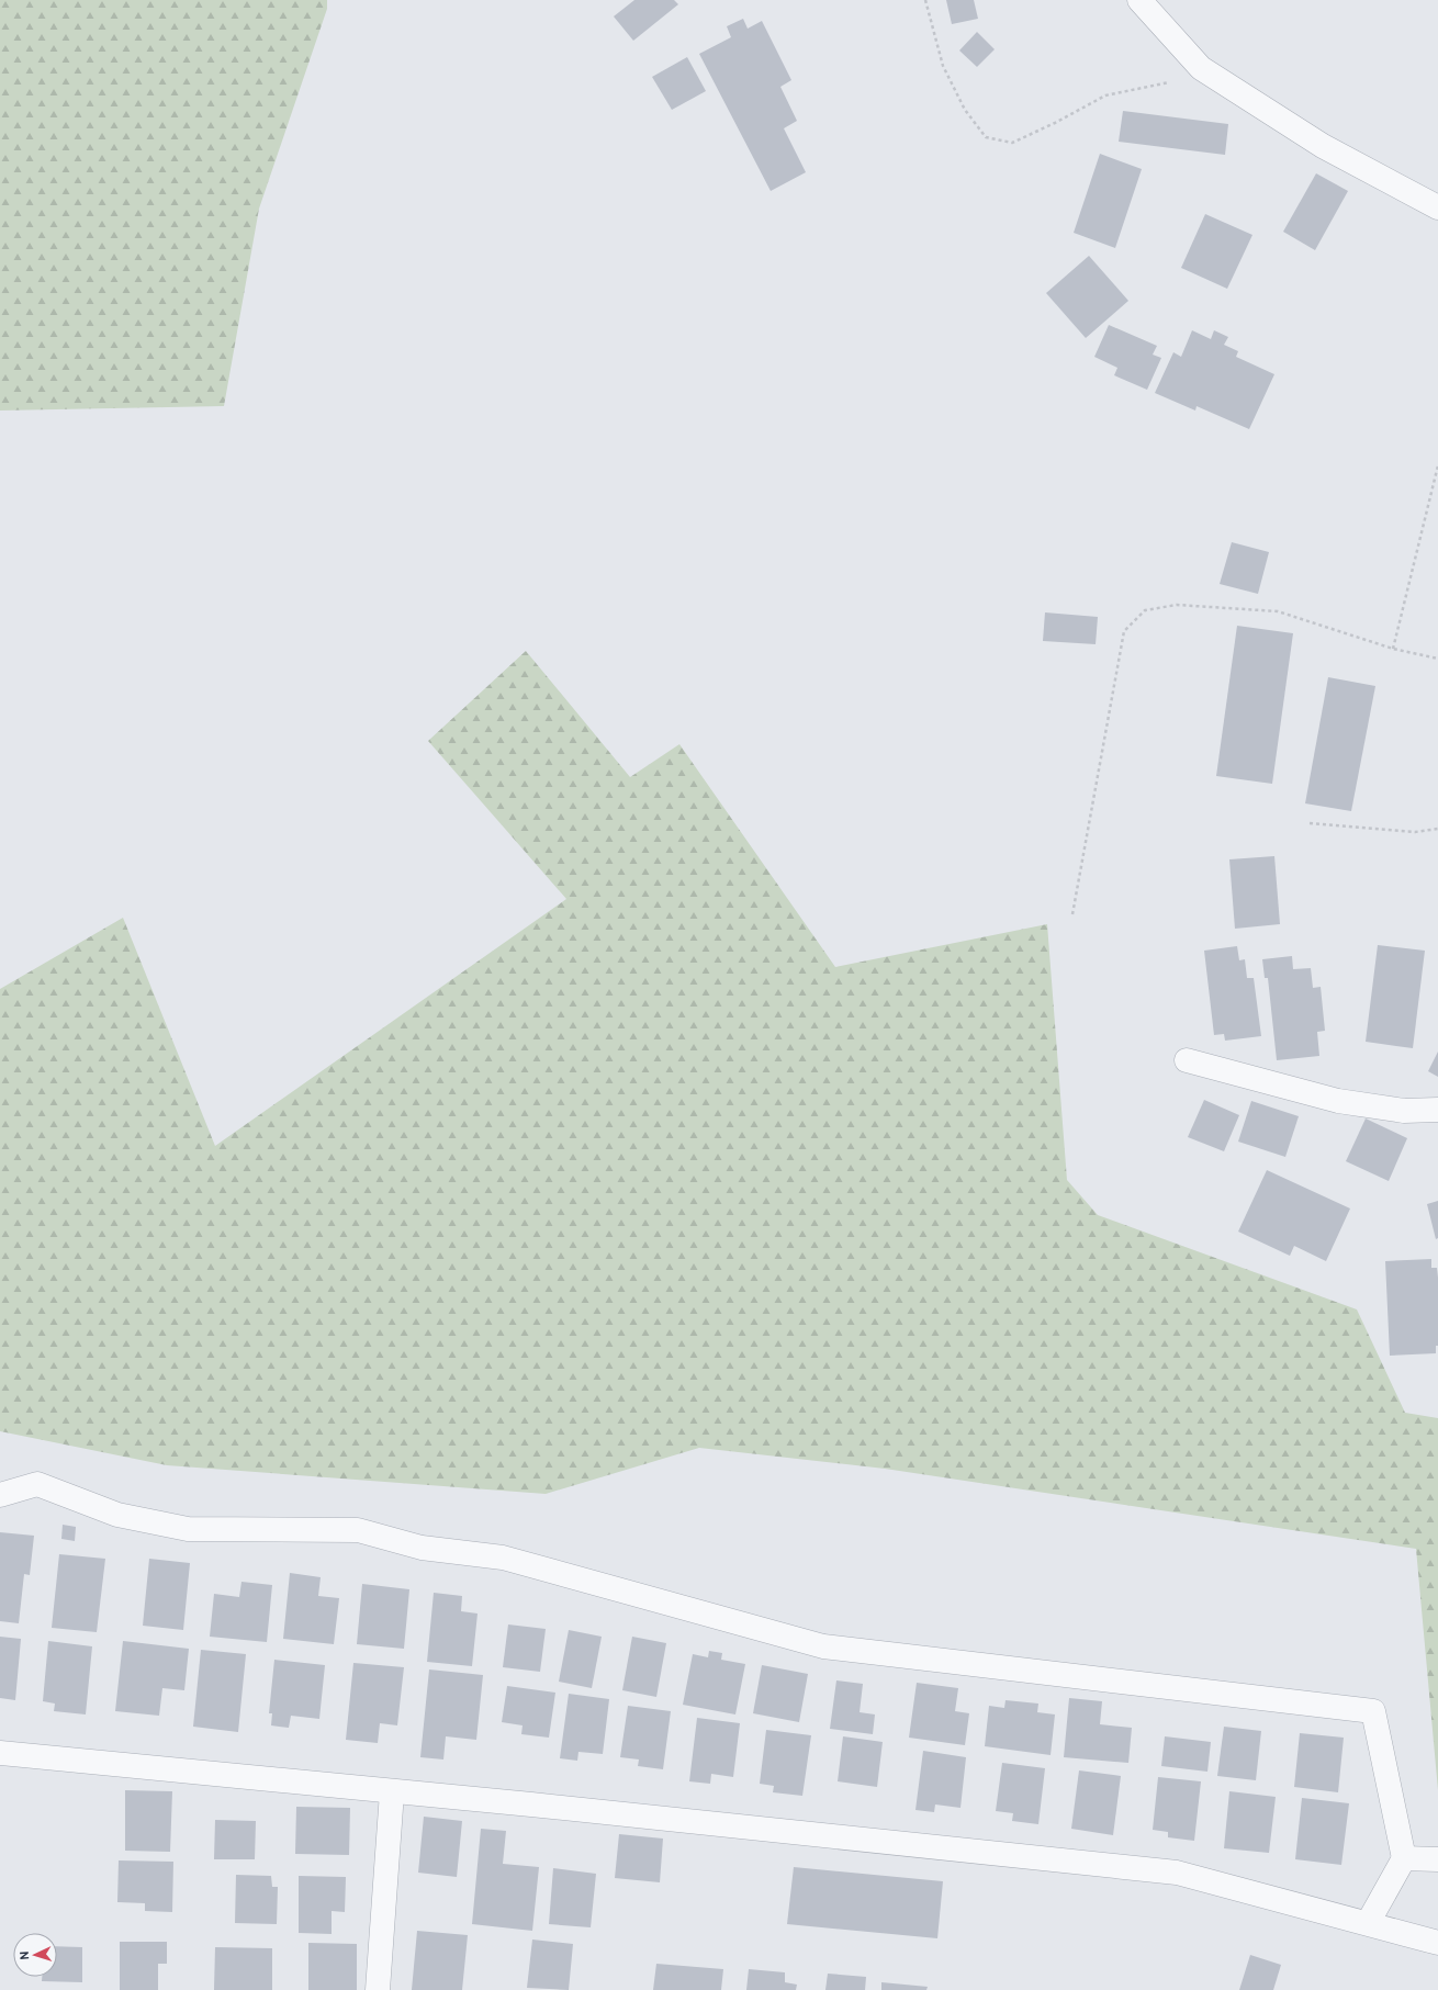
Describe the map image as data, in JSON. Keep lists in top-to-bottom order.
{
  "north": "left"
}
